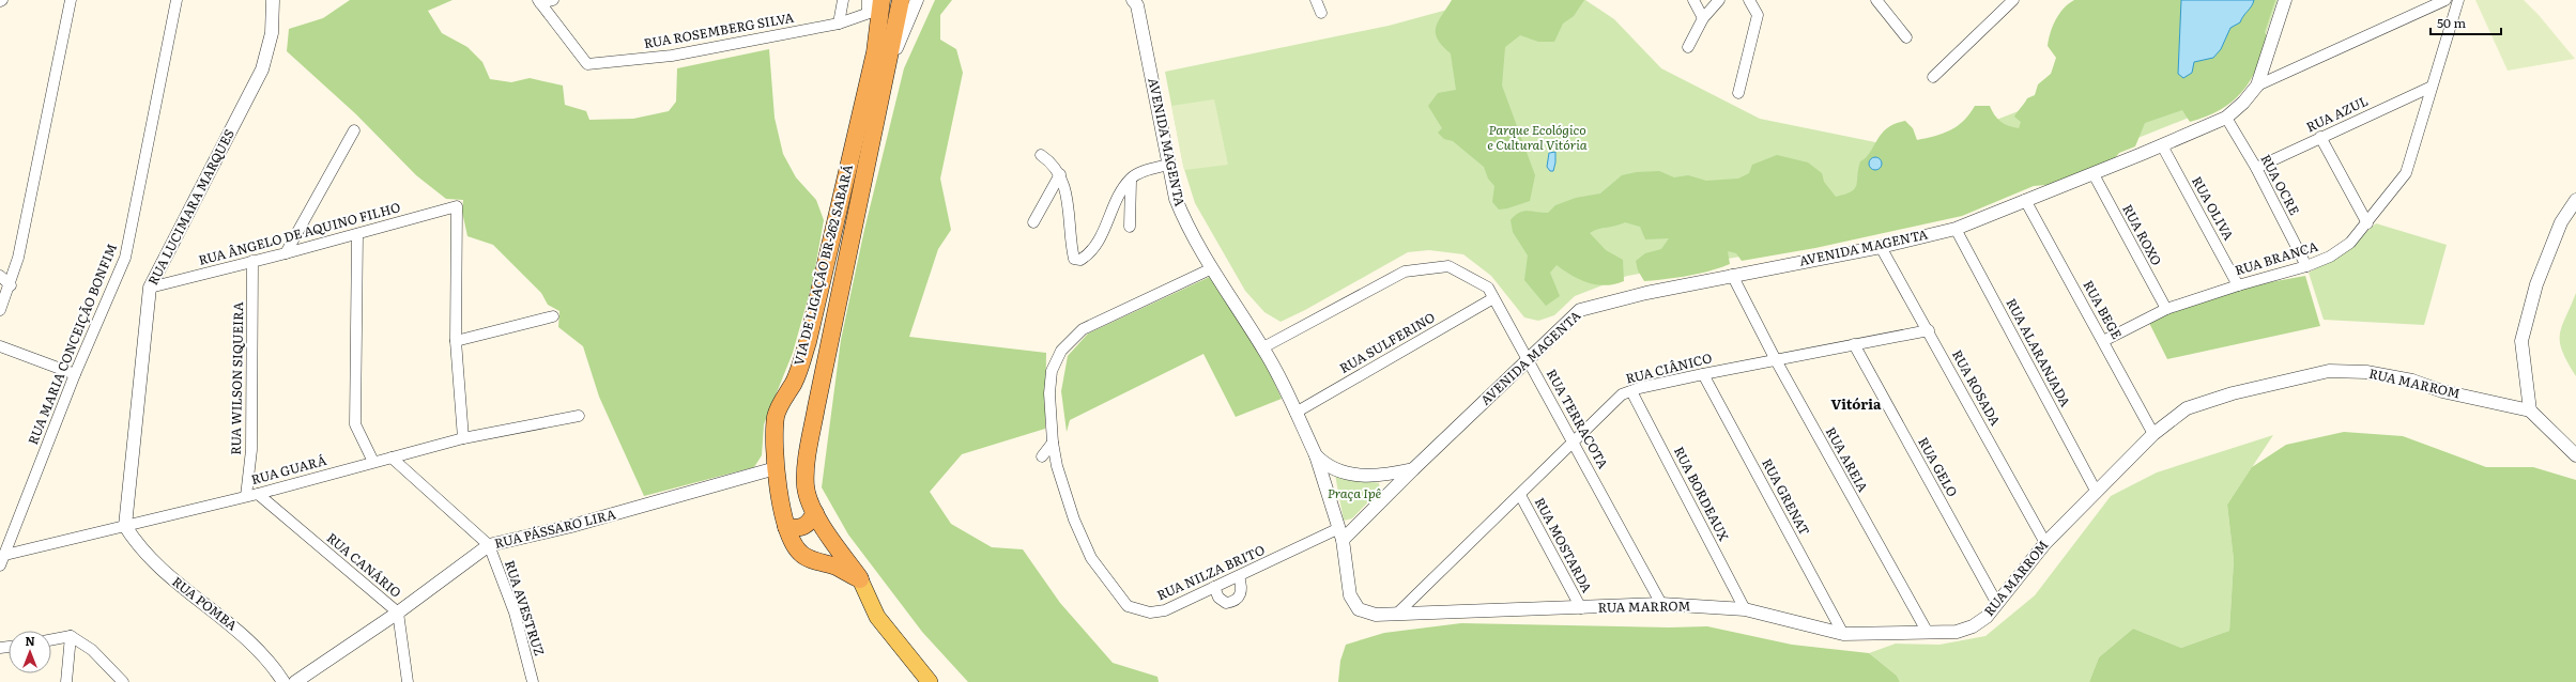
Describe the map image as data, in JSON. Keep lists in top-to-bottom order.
{
  "streets": {
    "highway": ["VIA DE LIGAÇÃO BR-262 SABARÁ"],
    "street": [
      "RUA ROSEMBERG SILVA",
      "RUA AZUL",
      "AVENIDA MAGENTA",
      "RUA OCRE",
      "RUA LUCIMARA MARQUES",
      "RUA OLIVA",
      "RUA ÂNGELO DE AQUINO FILHO",
      "RUA ROXO",
      "RUA BRANCA",
      "RUA BEGE",
      "RUA SULFERINO",
      "RUA MARIA CONCEIÇÃO BONFIM",
      "RUA ALARANJADA",
      "RUA CIÂNICO",
      "RUA WILSON SIQUEIRA",
      "RUA MARROM",
      "RUA ROSADA",
      "RUA TERRACOTA",
      "RUA AREIA",
      "RUA GELO",
      "RUA GUARÁ",
      "RUA BORDEAUX",
      "RUA GRENAT",
      "RUA PÁSSARO LIRA",
      "RUA MOSTARDA",
      "RUA CANÁRIO",
      "RUA NILZA BRITO",
      "RUA POMBA",
      "RUA AVESTRUZ"
    ]
  },
  "crossings": [
    ["RUA ROSEMBERG SILVA", "VIA DE LIGAÇÃO BR-262 SABARÁ"],
    ["RUA AZUL", "RUA OCRE"],
    ["RUA AZUL", "RUA BRANCA"],
    ["AVENIDA MAGENTA", "RUA OCRE"],
    ["AVENIDA MAGENTA", "RUA OLIVA"],
    ["AVENIDA MAGENTA", "RUA ROXO"],
    ["AVENIDA MAGENTA", "RUA BEGE"],
    ["AVENIDA MAGENTA", "RUA SULFERINO"],
    ["AVENIDA MAGENTA", "RUA ALARANJADA"],
    ["AVENIDA MAGENTA", "RUA MARROM"],
    ["AVENIDA MAGENTA", "RUA ROSADA"],
    ["AVENIDA MAGENTA", "RUA TERRACOTA"],
    ["AVENIDA MAGENTA", "RUA AREIA"],
    ["AVENIDA MAGENTA", "RUA NILZA BRITO"],
    ["RUA OCRE", "RUA BRANCA"],
    ["RUA LUCIMARA MARQUES", "RUA ÂNGELO DE AQUINO FILHO"],
    ["RUA LUCIMARA MARQUES", "RUA GUARÁ"],
    ["RUA LUCIMARA MARQUES", "RUA POMBA"],
    ["RUA OLIVA", "RUA BRANCA"],
    ["RUA ÂNGELO DE AQUINO FILHO", "RUA WILSON SIQUEIRA"],
    ["RUA ROXO", "RUA BRANCA"],
    ["RUA BRANCA", "RUA BEGE"],
    ["VIA DE LIGAÇÃO BR-262 SABARÁ", "RUA PÁSSARO LIRA"],
    ["RUA BEGE", "RUA MARROM"],
    ["RUA SULFERINO", "RUA TERRACOTA"],
    ["RUA MARIA CONCEIÇÃO BONFIM", "RUA GUARÁ"],
    ["RUA ALARANJADA", "RUA MARROM"],
    ["RUA CIÂNICO", "RUA MARROM"],
    ["RUA CIÂNICO", "RUA ROSADA"],
    ["RUA CIÂNICO", "RUA TERRACOTA"],
    ["RUA CIÂNICO", "RUA AREIA"],
    ["RUA CIÂNICO", "RUA GELO"],
    ["RUA CIÂNICO", "RUA BORDEAUX"],
    ["RUA CIÂNICO", "RUA GRENAT"],
    ["RUA CIÂNICO", "RUA MOSTARDA"],
    ["RUA WILSON SIQUEIRA", "RUA GUARÁ"],
    ["RUA MARROM", "RUA ROSADA"],
    ["RUA MARROM", "RUA TERRACOTA"],
    ["RUA MARROM", "RUA AREIA"],
    ["RUA MARROM", "RUA GELO"],
    ["RUA MARROM", "RUA BORDEAUX"],
    ["RUA MARROM", "RUA GRENAT"],
    ["RUA MARROM", "RUA MOSTARDA"],
    ["RUA MARROM", "RUA NILZA BRITO"],
    ["RUA GUARÁ", "RUA CANÁRIO"],
    ["RUA GUARÁ", "RUA POMBA"],
    ["RUA GUARÁ", "RUA AVESTRUZ"],
    ["RUA PÁSSARO LIRA", "RUA CANÁRIO"],
    ["RUA PÁSSARO LIRA", "RUA AVESTRUZ"]
  ],
  "districts": ["Vitória"],
  "parks": ["Parque Ecológico e Cultural Vitória", "Praça Ipê"],
  "scale_bar": "50 m",
  "north": "top"
}
